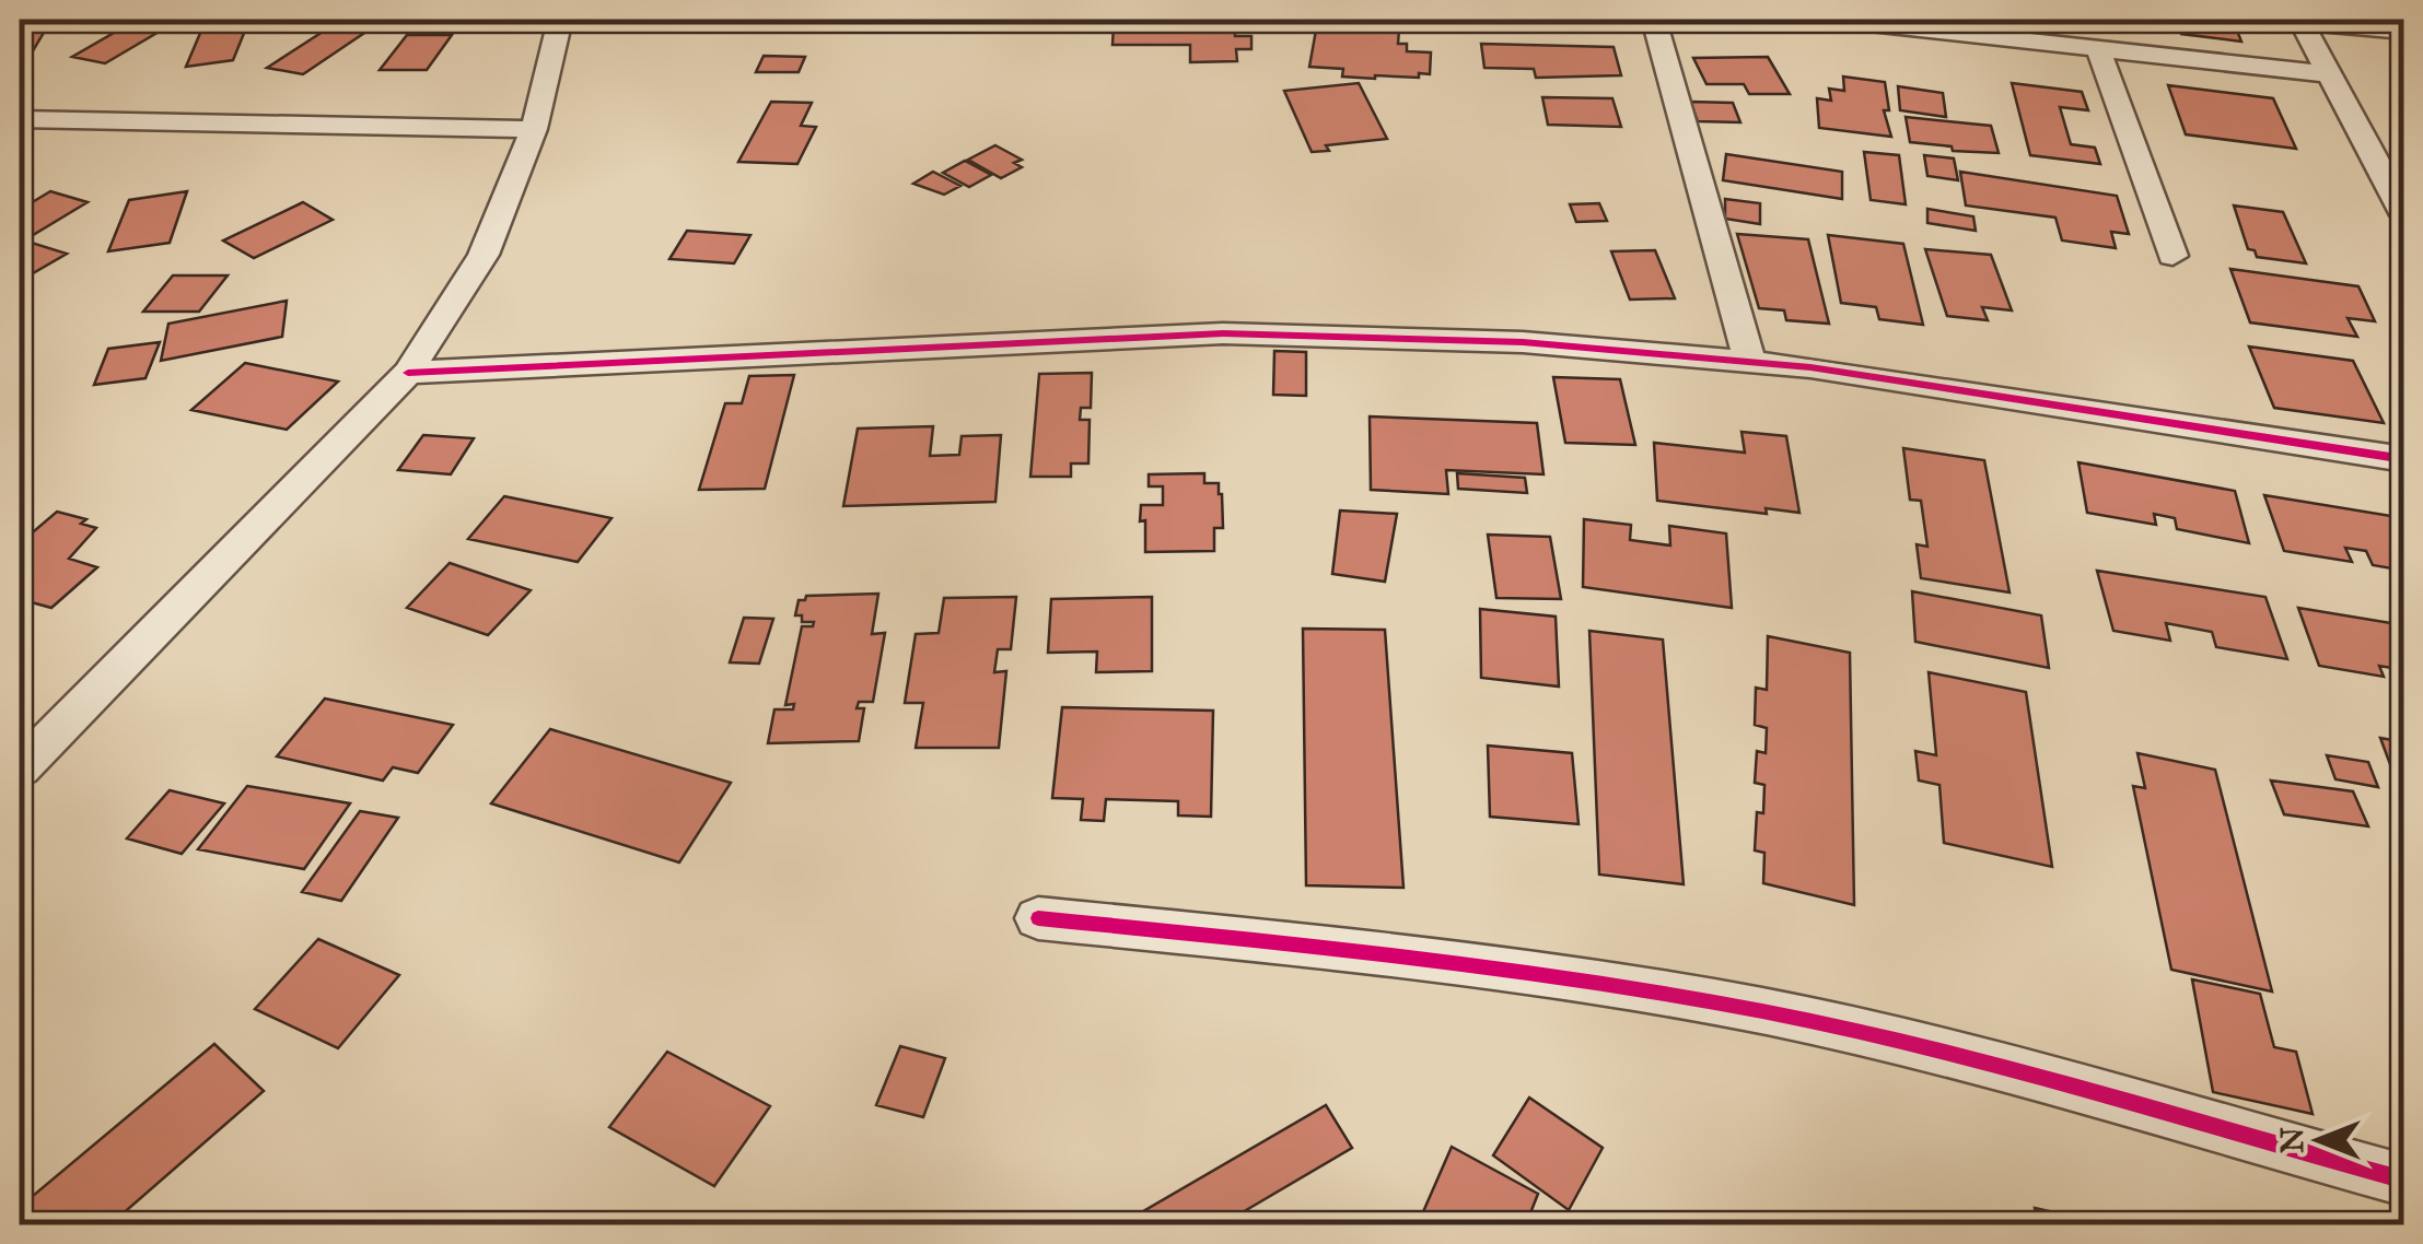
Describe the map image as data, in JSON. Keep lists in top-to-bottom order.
{
  "north": "left"
}
